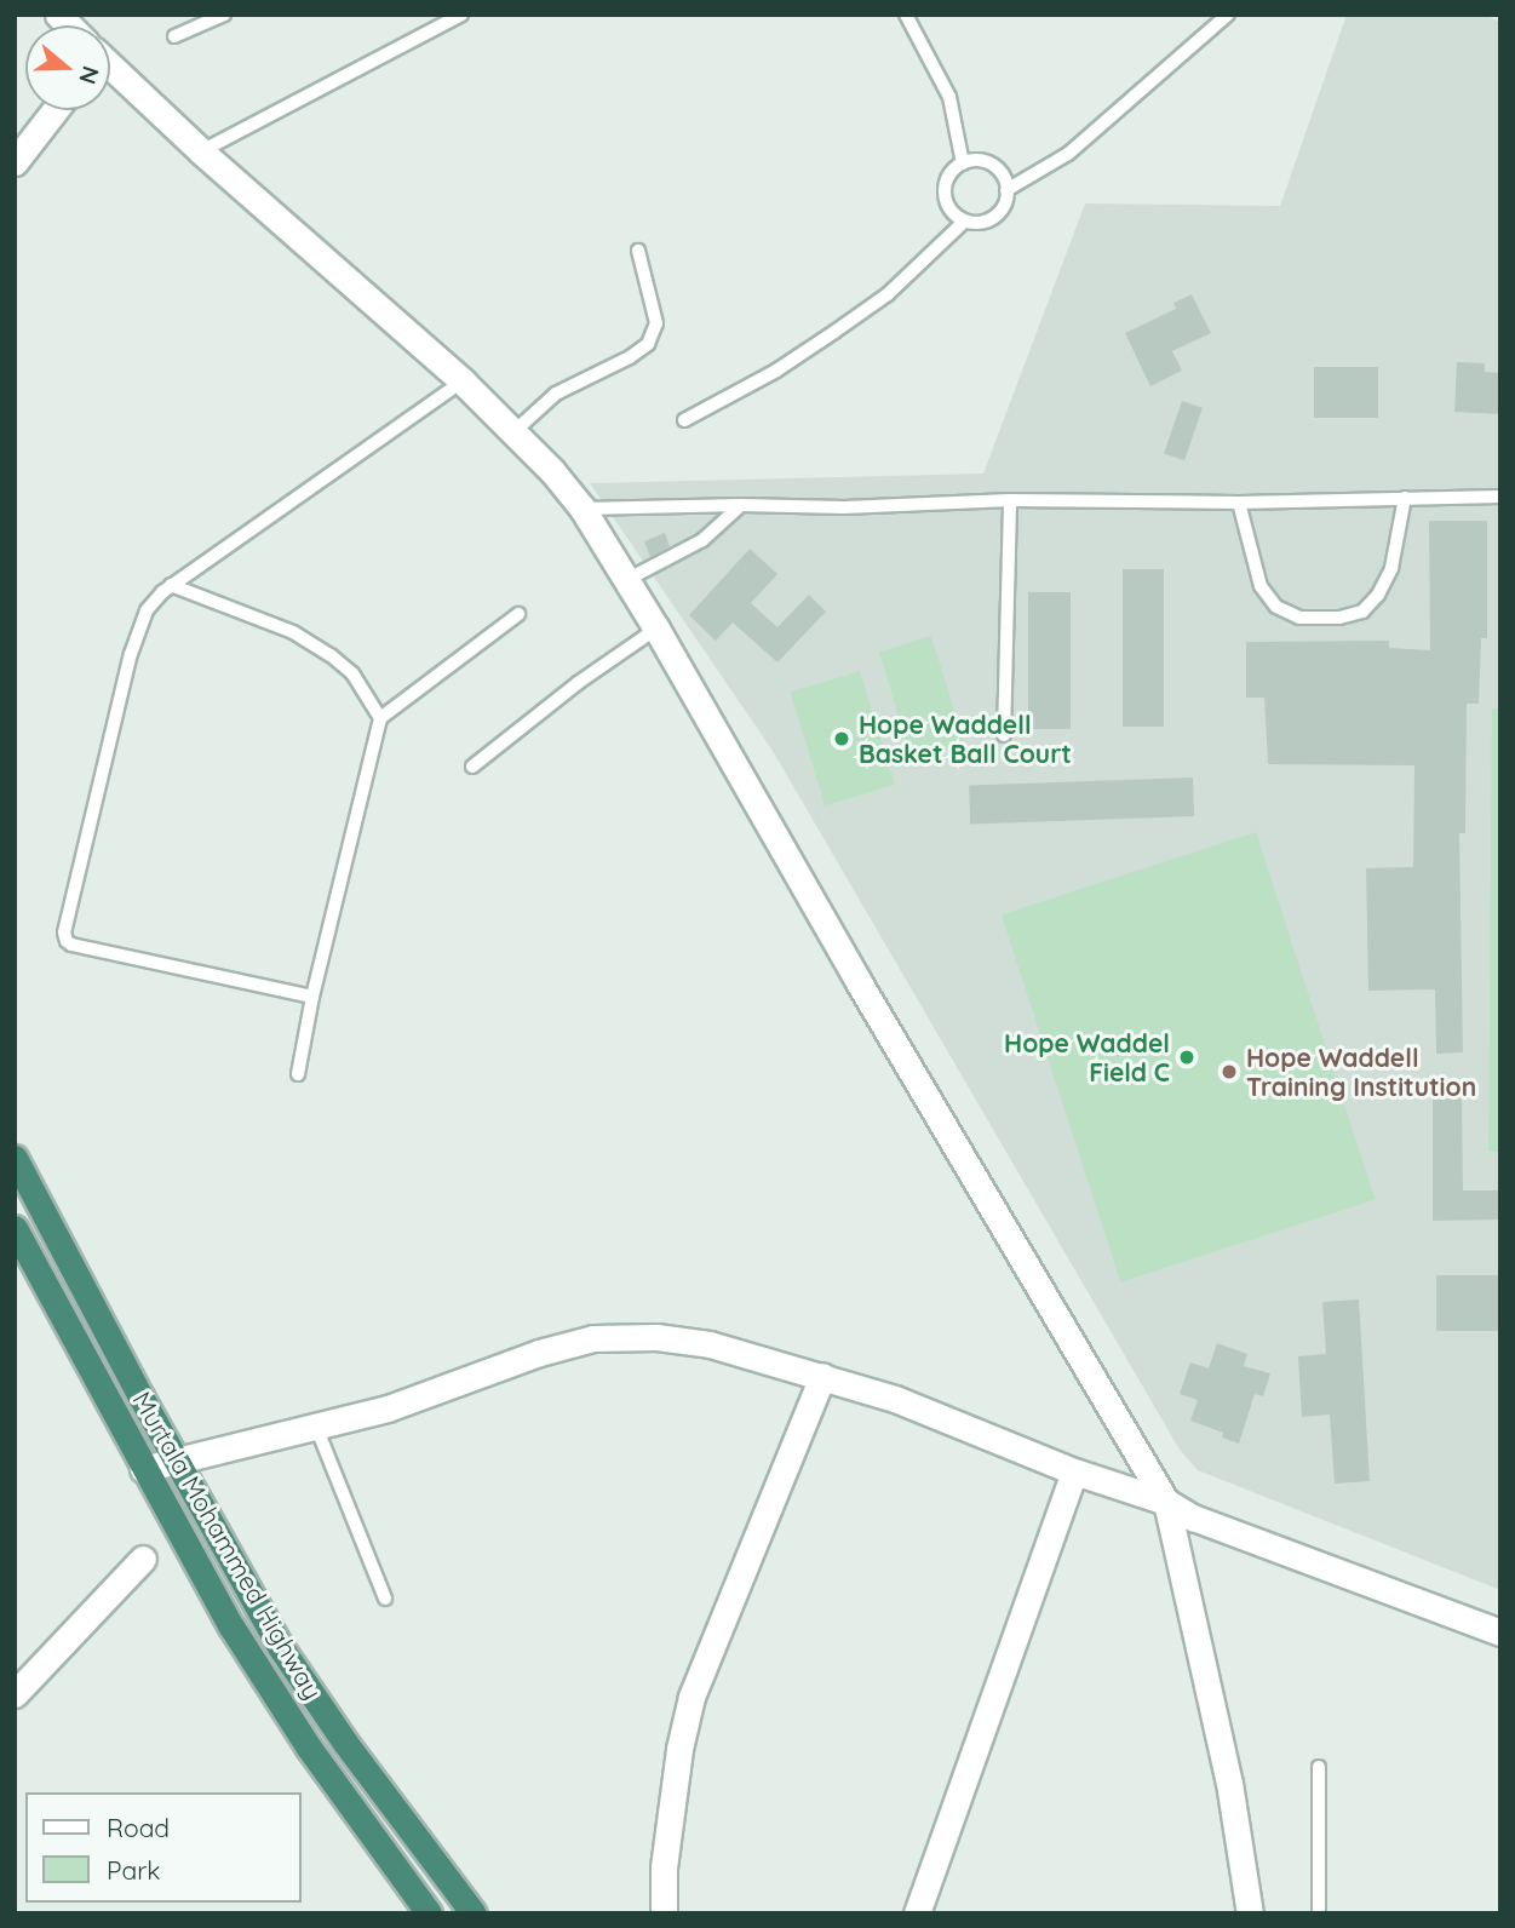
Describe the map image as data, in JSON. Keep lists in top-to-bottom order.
{
  "streets": {
    "highway": ["Murtala Mohammed Highway"]
  },
  "places": ["Hope Waddell Basket Ball Court", "Hope Waddel Field C", "Hope Waddell Training Institution"],
  "legend": ["Road", "Park"],
  "north": "right"
}
